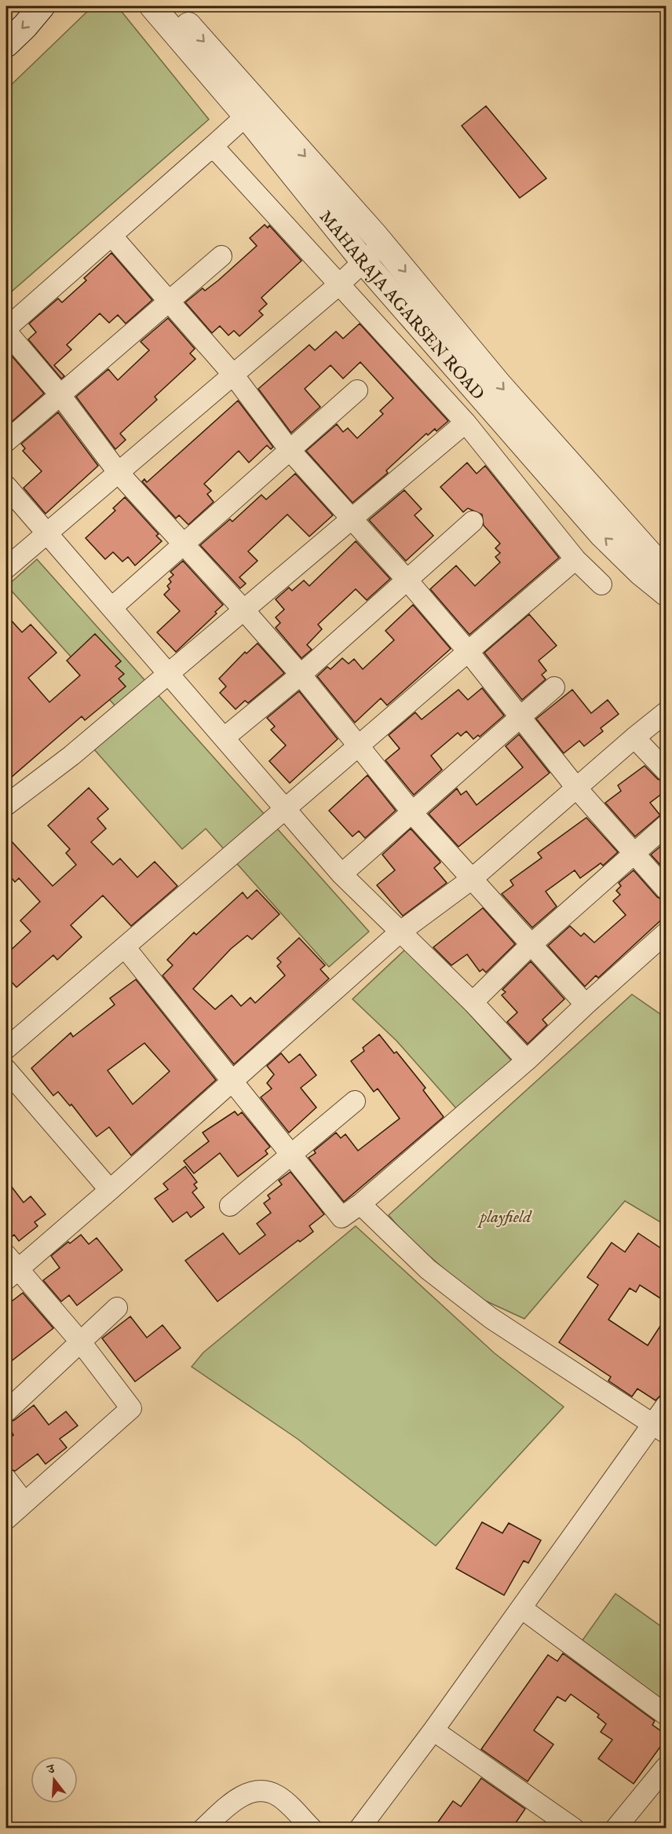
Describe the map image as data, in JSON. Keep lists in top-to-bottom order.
{
  "streets": {
    "street": ["MAHARAJA AGARSEN ROAD"]
  },
  "parks": ["playfield"],
  "north": "top"
}
